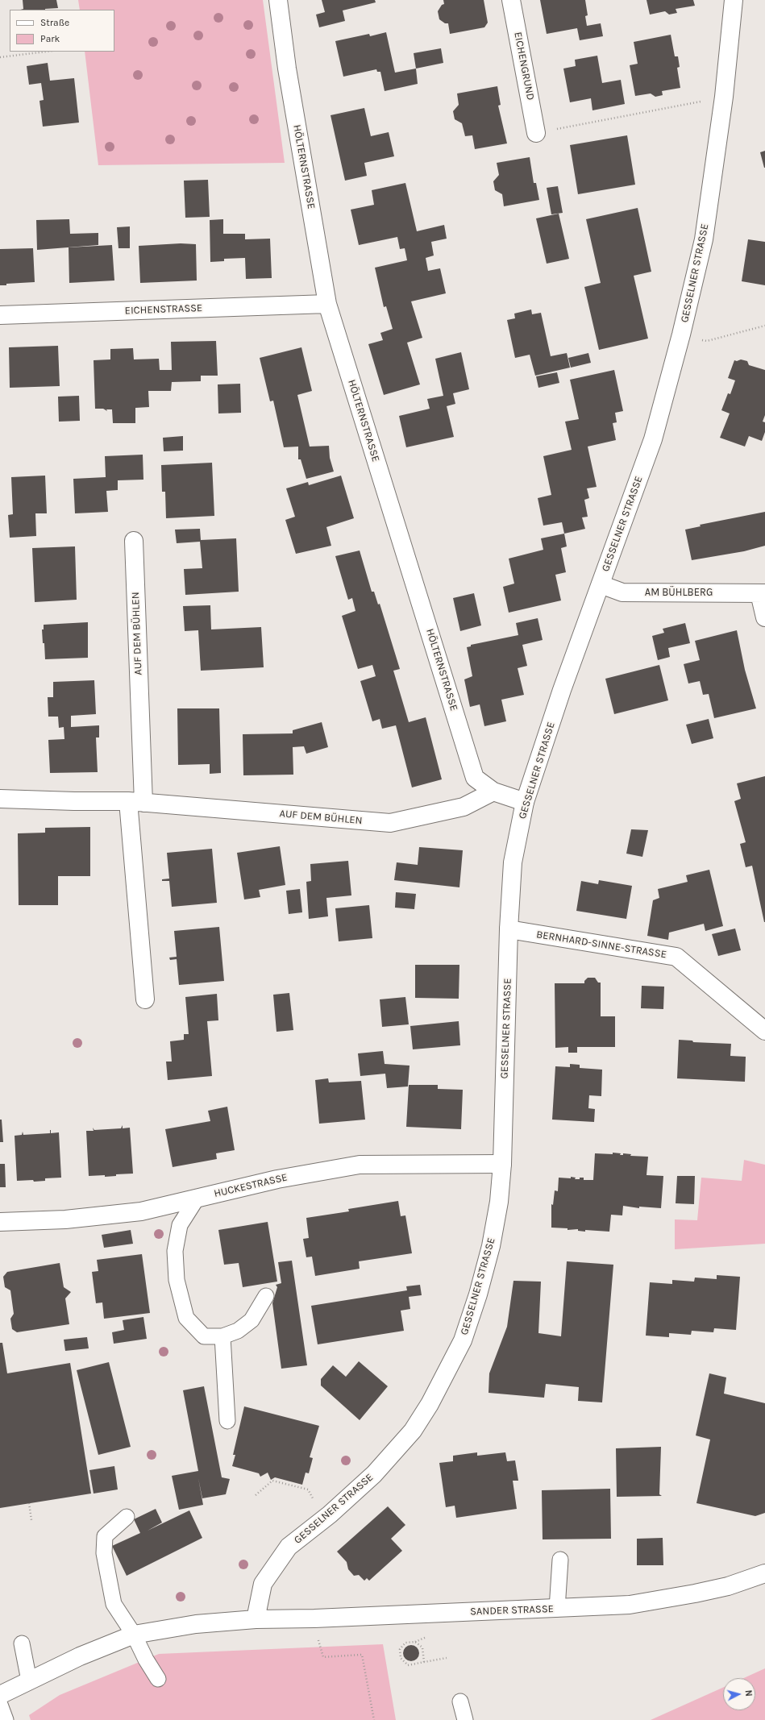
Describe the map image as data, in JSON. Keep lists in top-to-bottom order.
{
  "streets": {
    "street": [
      "EICHENGRUND",
      "HÖLTERNSTRASSE",
      "GESSELNER STRASSE",
      "EICHENSTRASSE",
      "AM BÜHLBERG",
      "AUF DEM BÜHLEN",
      "BERNHARD-SINNE-STRASSE",
      "HUCKESTRASSE",
      "SANDER STRASSE"
    ]
  },
  "crossings": [
    ["HÖLTERNSTRASSE", "GESSELNER STRASSE"],
    ["HÖLTERNSTRASSE", "EICHENSTRASSE"],
    ["HÖLTERNSTRASSE", "AUF DEM BÜHLEN"],
    ["GESSELNER STRASSE", "AM BÜHLBERG"],
    ["GESSELNER STRASSE", "BERNHARD-SINNE-STRASSE"],
    ["GESSELNER STRASSE", "HUCKESTRASSE"],
    ["GESSELNER STRASSE", "SANDER STRASSE"]
  ],
  "legend": ["Straße", "Park"],
  "north": "right"
}
